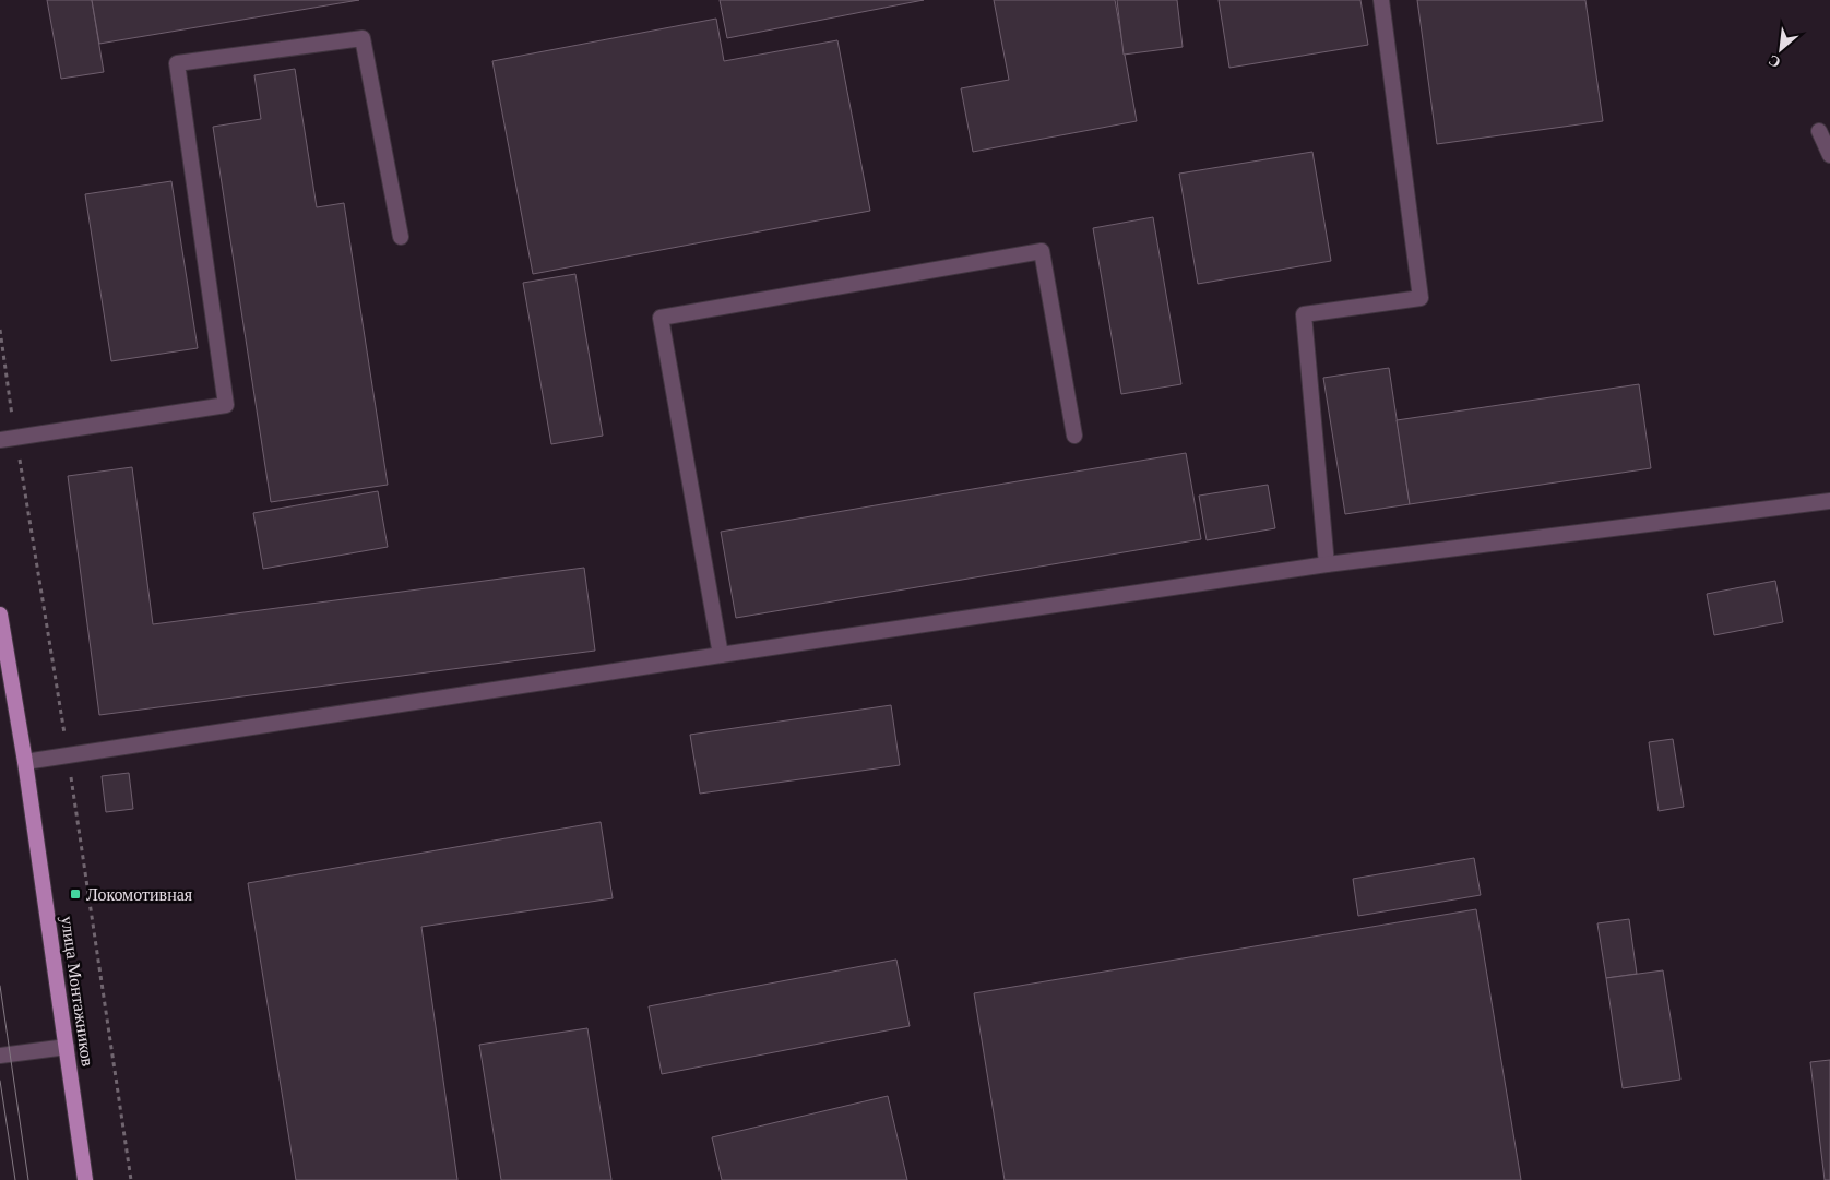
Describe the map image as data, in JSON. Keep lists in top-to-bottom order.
{
  "streets": {
    "main road": ["улица Монтажников"]
  },
  "places": {
    "transit": ["Локомотивная"]
  },
  "north": "bottom left"
}
